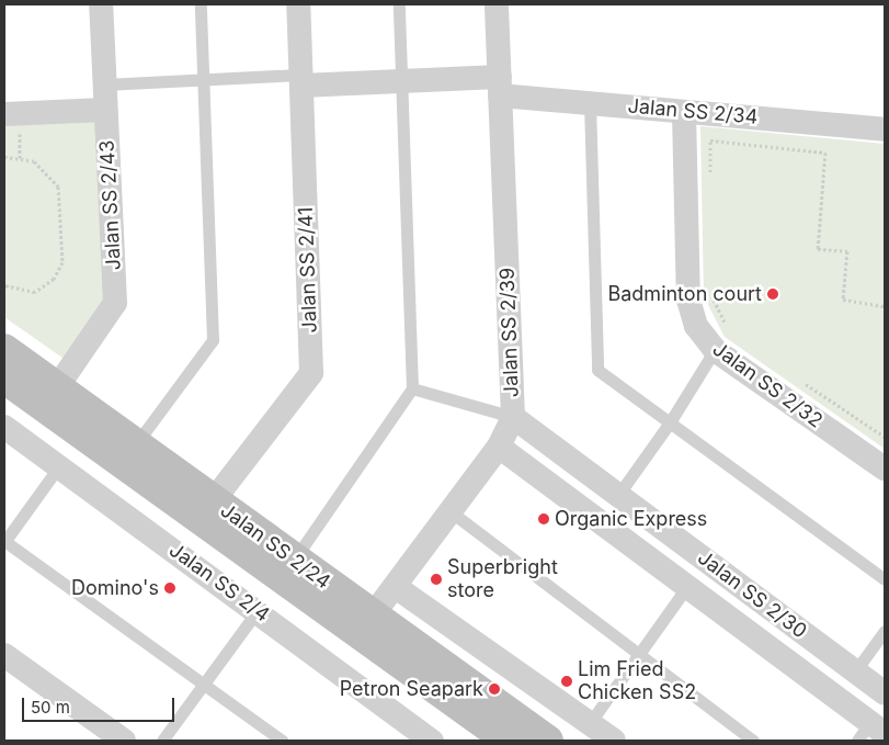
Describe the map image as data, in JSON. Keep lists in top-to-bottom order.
{
  "streets": {
    "main road": ["Jalan SS 2/24"],
    "street": [
      "Jalan SS 2/34",
      "Jalan SS 2/43",
      "Jalan SS 2/41",
      "Jalan SS 2/39",
      "Jalan SS 2/32",
      "Jalan SS 2/4",
      "Jalan SS 2/30"
    ]
  },
  "crossings": [
    ["Jalan SS 2/34", "Jalan SS 2/41"],
    ["Jalan SS 2/34", "Jalan SS 2/39"],
    ["Jalan SS 2/34", "Jalan SS 2/32"],
    ["Jalan SS 2/43", "Jalan SS 2/24"],
    ["Jalan SS 2/41", "Jalan SS 2/24"],
    ["Jalan SS 2/39", "Jalan SS 2/24"],
    ["Jalan SS 2/39", "Jalan SS 2/30"]
  ],
  "places": [
    "Badminton court",
    "Organic Express",
    "Superbright store",
    "Domino's",
    "Lim Fried Chicken SS2",
    "Petron Seapark"
  ],
  "scale_bar": "50 m"
}
